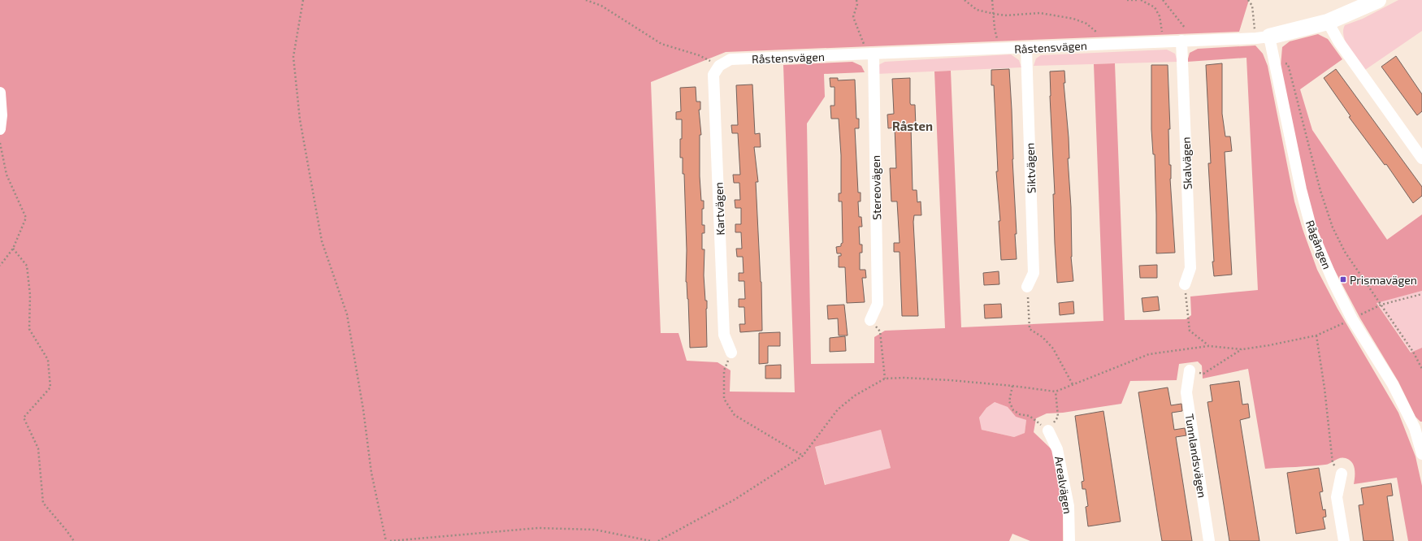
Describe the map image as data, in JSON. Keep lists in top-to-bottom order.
{
  "streets": {
    "street": [
      "Råstensvägen",
      "Skalvägen",
      "Siktvägen",
      "Stereovägen",
      "Kartvägen",
      "Rågången",
      "Tunnlandsvägen",
      "Arealvägen"
    ]
  },
  "crossings": [
    ["Råstensvägen", "Skalvägen"],
    ["Råstensvägen", "Siktvägen"],
    ["Råstensvägen", "Stereovägen"],
    ["Råstensvägen", "Kartvägen"],
    ["Råstensvägen", "Rågången"]
  ],
  "districts": ["Råsten"],
  "places": {
    "transit": ["Prismavägen"]
  }
}
